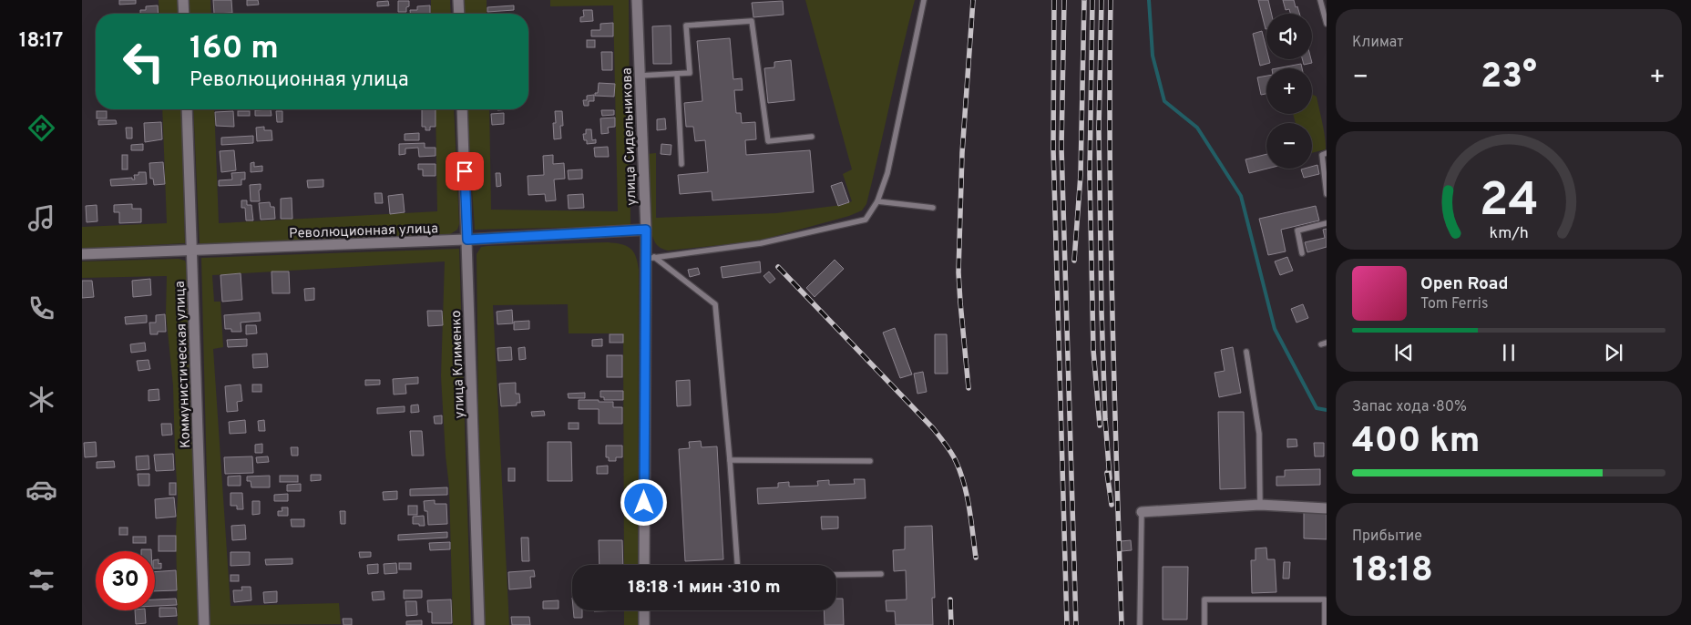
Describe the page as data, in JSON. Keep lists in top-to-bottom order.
{
  "streets": {
    "street": [
      "улица Сидельникова",
      "Революционная улица",
      "Коммунистическая улица",
      "улица Клименко"
    ]
  },
  "crossings": [
    ["улица Сидельникова", "Революционная улица"],
    ["Революционная улица", "Коммунистическая улица"],
    ["Революционная улица", "улица Клименко"]
  ],
  "page": {
    "tabs": "18:17",
    "tile": [
      "Климат",
      ["Запас хода · 80%", "400 km"],
      ["Прибытие", "18:18"]
    ],
    "map_buttons": ["+", "−"],
    "turn": ["160 m", "Революционная улица"],
    "heat": ["−", "23°", "+"],
    "song": ["Open Road", "Tom Ferris"],
    "limit": "30",
    "trip": "18:18 · 1 мин · 310 m",
    "gauge": ["24", "km/h"]
  }
}
